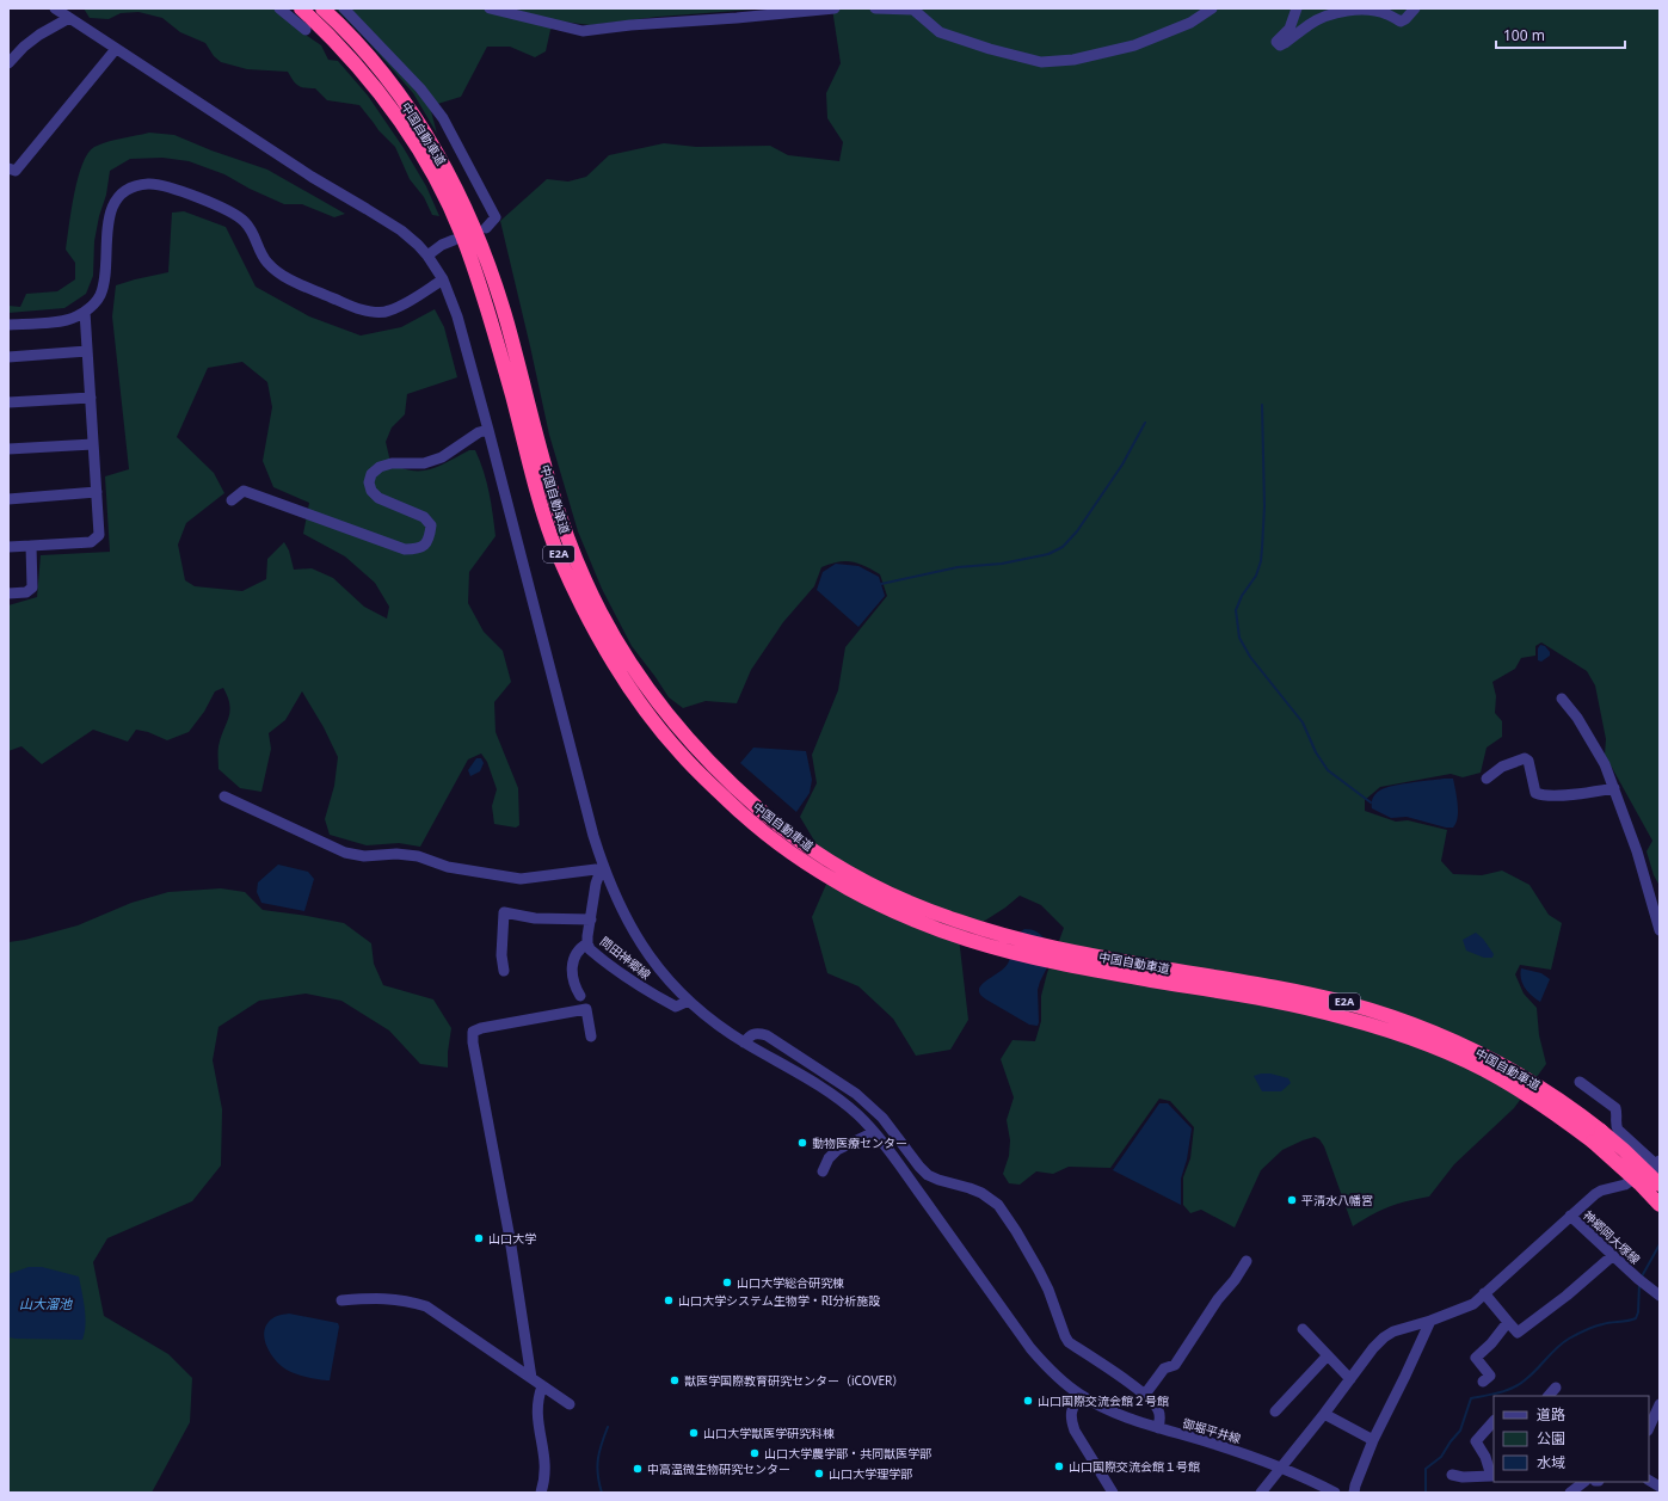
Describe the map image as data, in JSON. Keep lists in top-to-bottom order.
{
  "streets": {
    "highway": ["中国自動車道", "E2A"],
    "street": ["問田神郷線", "神郷岡大塚線", "御堀平井線"]
  },
  "crossings": [
    ["問田神郷線", "御堀平井線"]
  ],
  "water": ["山大溜池"],
  "places": [
    "動物医療センター",
    "平清水八幡宮",
    "山口大学",
    "山口大学総合研究棟",
    "山口大学システム生物学・RI分析施設",
    "獣医学国際教育研究センター（iCOVER）",
    "山口国際交流会館２号館",
    "山口大学獣医学研究科棟",
    "山口大学農学部・共同獣医学部",
    "山口国際交流会館１号館",
    "中高温微生物研究センター",
    "山口大学理学部"
  ],
  "legend": ["道路", "公園", "水域"],
  "scale_bar": "100 m"
}
